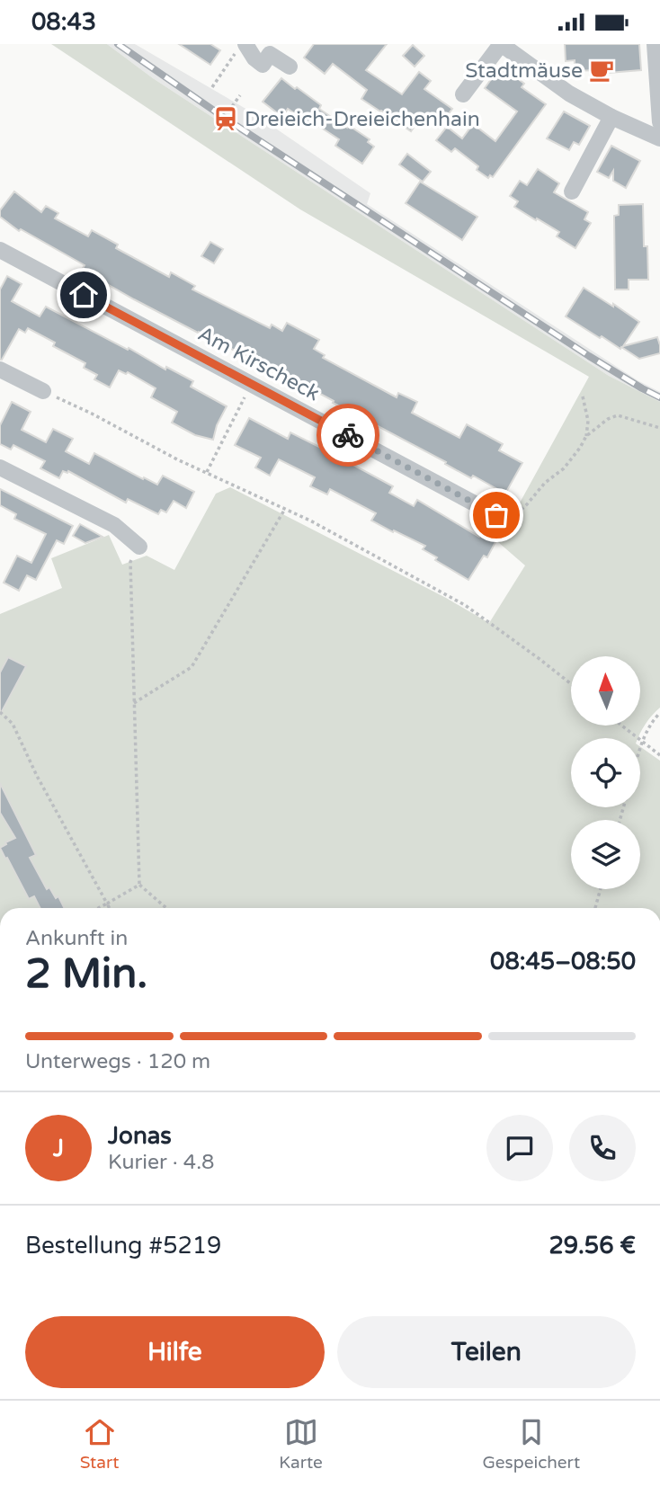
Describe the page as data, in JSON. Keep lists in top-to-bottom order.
{
  "streets": {
    "street": ["Am Kirscheck"]
  },
  "places": {
    "cafe": ["Stadtmäuse"],
    "station": ["Dreieich-Dreieichenhain"]
  },
  "north": "top",
  "page": {
    "status": "08:43",
    "heading": ["2 Min.", "Ankunft in", "08:45–08:50"],
    "panel": [
      "Jonas",
      "Kurier · 4.8",
      "Bestellung #5219",
      "29.56 €"
    ],
    "bar": "Unterwegs · 120 m",
    "round": "J",
    "buttons": ["Hilfe", "Teilen"],
    "tabs": ["Start", "Karte", "Gespeichert"]
  }
}
